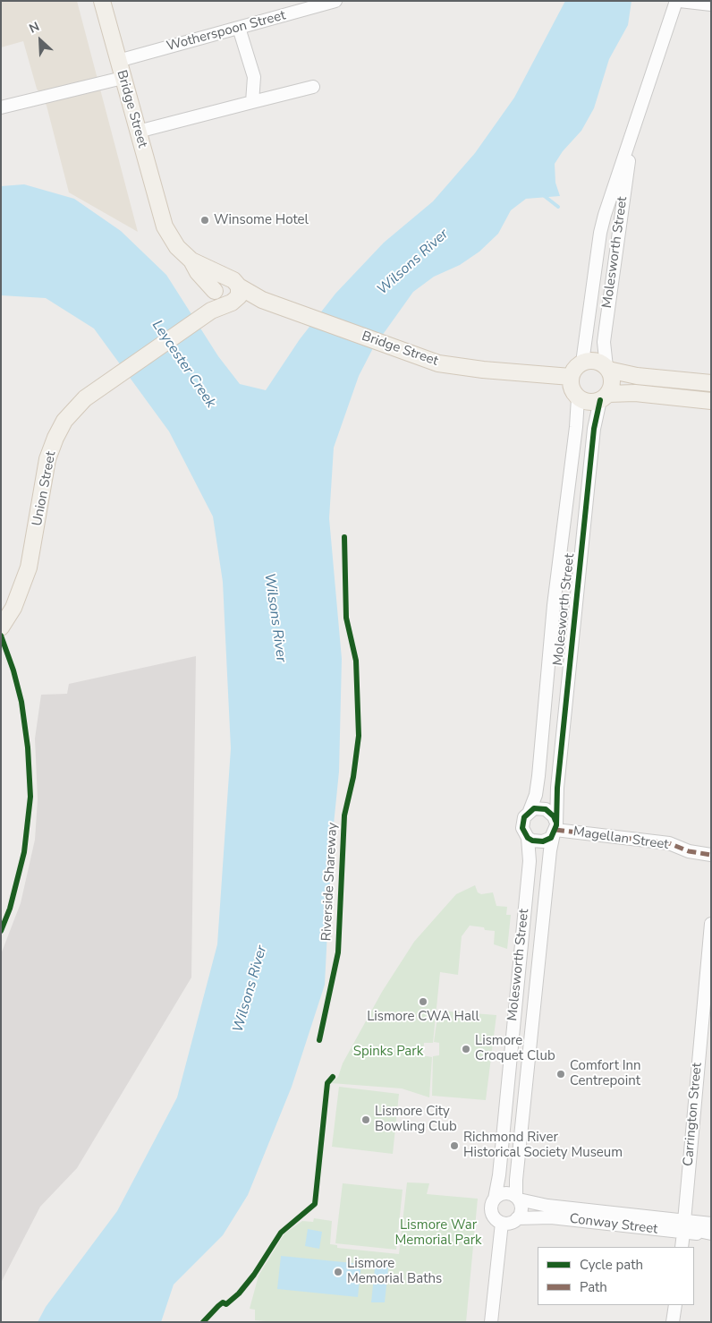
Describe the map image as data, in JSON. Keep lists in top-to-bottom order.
{
  "streets": {
    "main road": ["Bridge Street", "Union Street"],
    "street": [
      "Wotherspoon Street",
      "Molesworth Street",
      "Magellan Street",
      "Carrington Street",
      "Conway Street"
    ],
    "cycle path": ["Riverside Shareway"]
  },
  "crossings": [
    ["Wotherspoon Street", "Bridge Street"],
    ["Bridge Street", "Molesworth Street"],
    ["Bridge Street", "Union Street"],
    ["Molesworth Street", "Magellan Street"],
    ["Molesworth Street", "Conway Street"],
    ["Carrington Street", "Conway Street"]
  ],
  "water": ["Wilsons River", "Leycester Creek"],
  "parks": ["Spinks Park", "Lismore War Memorial Park"],
  "places": [
    "Winsome Hotel",
    "Lismore CWA Hall",
    "Lismore Croquet Club",
    "Comfort Inn Centrepoint",
    "Lismore City Bowling Club",
    "Richmond River Historical Society Museum",
    "Lismore Memorial Baths"
  ],
  "legend": ["Cycle path", "Path"],
  "north": "top left"
}
